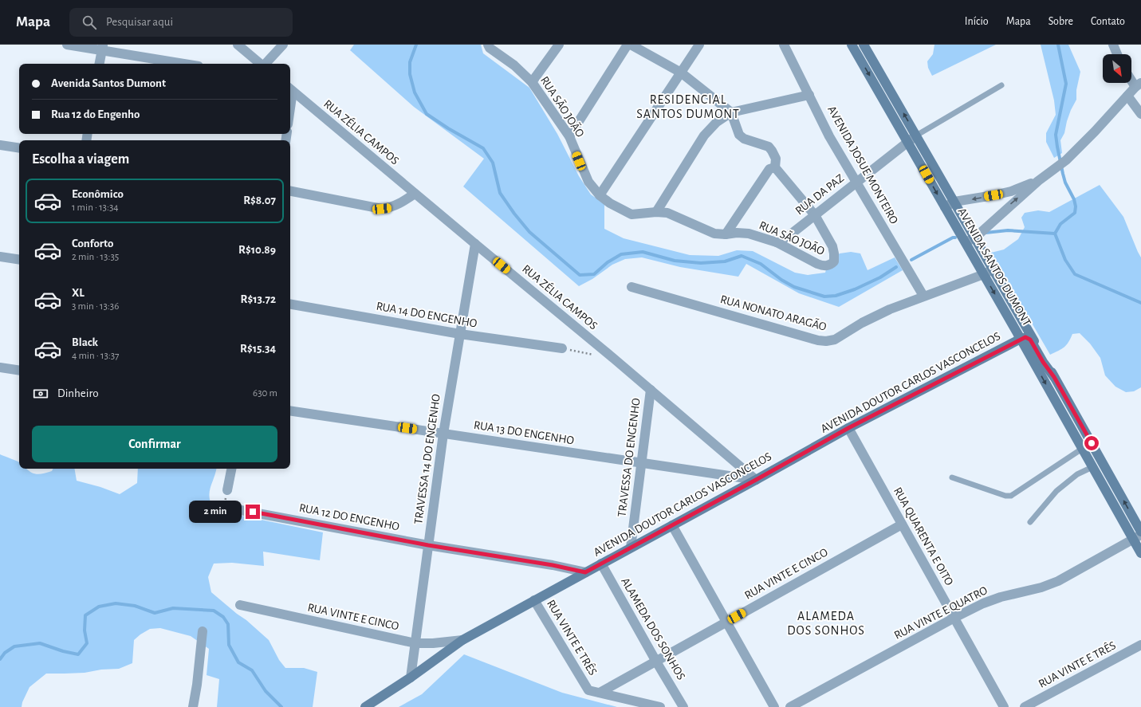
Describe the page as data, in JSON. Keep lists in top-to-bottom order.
{
  "streets": {
    "main road": ["AVENIDA SANTOS DUMONT", "AVENIDA DOUTOR CARLOS VASCONCELOS"],
    "street": [
      "RUA SÃO JOÃO",
      "RUA ZÉLIA CAMPOS",
      "AVENIDA JOSUE MONTEIRO",
      "RUA DA PAZ",
      "RUA NONATO ARAGÃO",
      "RUA 14 DO ENGENHO",
      "RUA 13 DO ENGENHO",
      "TRAVESSA DO ENGENHO",
      "TRAVESSA 14 DO ENGENHO",
      "RUA 12 DO ENGENHO",
      "RUA QUARENTA E OITO",
      "RUA VINTE E CINCO",
      "RUA VINTE E QUATRO",
      "ALAMEDA DOS SONHOS",
      "RUA VINTE E TRÊS"
    ]
  },
  "crossings": [
    ["RUA SÃO JOÃO", "RUA DA PAZ"],
    ["RUA ZÉLIA CAMPOS", "AVENIDA DOUTOR CARLOS VASCONCELOS"],
    ["RUA ZÉLIA CAMPOS", "RUA 13 DO ENGENHO"],
    ["RUA ZÉLIA CAMPOS", "TRAVESSA DO ENGENHO"],
    ["RUA ZÉLIA CAMPOS", "TRAVESSA 14 DO ENGENHO"],
    ["AVENIDA JOSUE MONTEIRO", "RUA DA PAZ"],
    ["AVENIDA JOSUE MONTEIRO", "RUA NONATO ARAGÃO"],
    ["RUA DA PAZ", "AVENIDA SANTOS DUMONT"],
    ["AVENIDA SANTOS DUMONT", "RUA NONATO ARAGÃO"],
    ["AVENIDA SANTOS DUMONT", "AVENIDA DOUTOR CARLOS VASCONCELOS"],
    ["AVENIDA SANTOS DUMONT", "RUA VINTE E QUATRO"],
    ["RUA 14 DO ENGENHO", "TRAVESSA 14 DO ENGENHO"],
    ["AVENIDA DOUTOR CARLOS VASCONCELOS", "RUA 13 DO ENGENHO"],
    ["AVENIDA DOUTOR CARLOS VASCONCELOS", "TRAVESSA DO ENGENHO"],
    ["AVENIDA DOUTOR CARLOS VASCONCELOS", "TRAVESSA 14 DO ENGENHO"],
    ["AVENIDA DOUTOR CARLOS VASCONCELOS", "RUA 12 DO ENGENHO"],
    ["AVENIDA DOUTOR CARLOS VASCONCELOS", "RUA QUARENTA E OITO"],
    ["AVENIDA DOUTOR CARLOS VASCONCELOS", "RUA VINTE E CINCO"],
    ["AVENIDA DOUTOR CARLOS VASCONCELOS", "ALAMEDA DOS SONHOS"],
    ["AVENIDA DOUTOR CARLOS VASCONCELOS", "RUA VINTE E TRÊS"],
    ["RUA 13 DO ENGENHO", "TRAVESSA DO ENGENHO"],
    ["RUA 13 DO ENGENHO", "TRAVESSA 14 DO ENGENHO"],
    ["TRAVESSA 14 DO ENGENHO", "RUA 12 DO ENGENHO"],
    ["TRAVESSA 14 DO ENGENHO", "RUA VINTE E CINCO"],
    ["RUA QUARENTA E OITO", "RUA VINTE E CINCO"],
    ["RUA QUARENTA E OITO", "RUA VINTE E QUATRO"],
    ["RUA VINTE E CINCO", "ALAMEDA DOS SONHOS"],
    ["RUA VINTE E CINCO", "RUA VINTE E TRÊS"]
  ],
  "districts": ["RESIDENCIAL SANTOS DUMONT", "ALAMEDA DOS SONHOS"],
  "north": "bottom right",
  "page": {
    "header": "Mapa",
    "search": "Pesquisar aqui",
    "nav": [
      "Início",
      "Mapa",
      "Sobre",
      "Contato"
    ],
    "banner": ["Avenida Santos Dumont", "Rua 12 do Engenho"],
    "heading": "Escolha a viagem",
    "list": [
      {
        "name": "Econômico",
        "note": "1 min · 13:34",
        "value": "R$8.07"
      },
      {
        "name": "Conforto",
        "note": "2 min · 13:35",
        "value": "R$10.89"
      },
      {
        "name": "XL",
        "note": "3 min · 13:36",
        "value": "R$13.72"
      },
      {
        "name": "Black",
        "note": "4 min · 13:37",
        "value": "R$15.34"
      }
    ],
    "pay": ["Dinheiro", "630 m"],
    "buttons": "Confirmar",
    "bubble": "2 min"
  }
}
